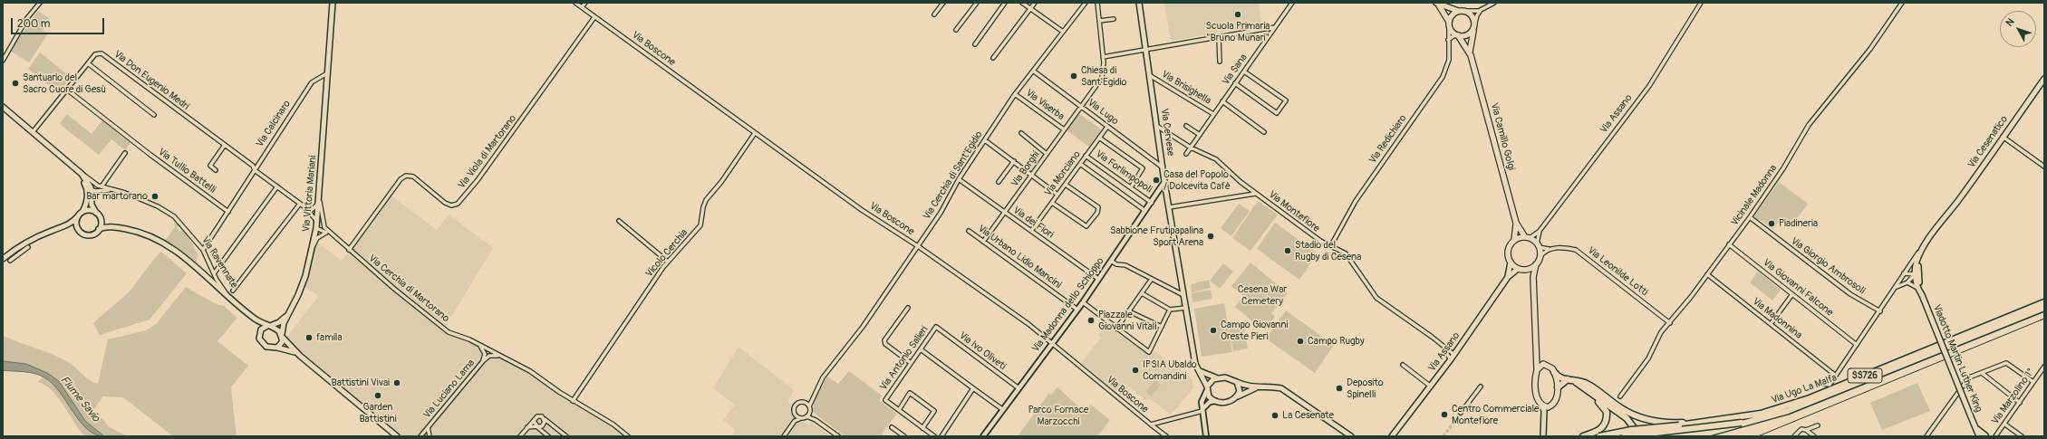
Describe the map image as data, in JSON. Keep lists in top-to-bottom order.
{
  "streets": {
    "highway": ["SS726", "Via Ugo La Malfa"],
    "main road": [
      "Via Assano",
      "Via Cervese",
      "Via Camillo Golgi",
      "Via Cesenatico",
      "Via Vittoria Mariani",
      "Via Ravennate",
      "Viadotto Martin Luther King"
    ],
    "street": [
      "Via Boscone",
      "Via Sana",
      "Via Don Eugenio Medri",
      "Via Brisighella",
      "Via Viserba",
      "Via Lugo",
      "Via Calcinaro",
      "Via Redichiaro",
      "Via Viola di Martorano",
      "Via Borghi",
      "Via Tullio Battelli",
      "Via Forlimpopoli",
      "Via Morciano",
      "Via Cerchia di Sant'Egidio",
      "Vicinale Madonna",
      "Via Montefiore",
      "Via dei Fiori",
      "Vicolo Cerchia",
      "Via Urbano Lidio Mancini",
      "Via Giorgio Ambrosoli",
      "Via Leonilde Lotti",
      "Via Giovanni Falcone",
      "Via Cerchia di Martorano",
      "Via Madonna dello Schioppo",
      "Via Madonnina",
      "Via Ivo Oliveti",
      "Via Antonio Salieri",
      "Via Luciano Lama",
      "Via Marzolino 1°"
    ]
  },
  "crossings": [
    ["Via Boscone", "Via Viola di Martorano"],
    ["Via Boscone", "Via Cerchia di Sant'Egidio"],
    ["Via Boscone", "Vicolo Cerchia"],
    ["Via Boscone", "Via Madonna dello Schioppo"],
    ["Via Sana", "Via Brisighella"],
    ["Via Sana", "Via Montefiore"],
    ["Via Don Eugenio Medri", "Via Calcinaro"],
    ["Via Don Eugenio Medri", "Via Tullio Battelli"],
    ["Via Don Eugenio Medri", "Via Ravennate"],
    ["Via Brisighella", "Via Cervese"],
    ["Via Viserba", "Via Borghi"],
    ["Via Viserba", "Via Cerchia di Sant'Egidio"],
    ["Via Lugo", "Via Cervese"],
    ["Via Lugo", "Via Borghi"],
    ["Via Lugo", "Via Morciano"],
    ["Via Lugo", "Via Cerchia di Sant'Egidio"],
    ["Via Assano", "Via Camillo Golgi"],
    ["Via Assano", "Via Montefiore"],
    ["Via Assano", "Via Leonilde Lotti"],
    ["Via Calcinaro", "Via Tullio Battelli"],
    ["Via Calcinaro", "Via Vittoria Mariani"],
    ["Via Calcinaro", "Via Ravennate"],
    ["Via Cervese", "Via Montefiore"],
    ["Via Cervese", "Via Madonna dello Schioppo"],
    ["Via Camillo Golgi", "Via Redichiaro"],
    ["Via Camillo Golgi", "Via Leonilde Lotti"],
    ["Via Redichiaro", "Via Montefiore"],
    ["Via Cesenatico", "Via Giorgio Ambrosoli"],
    ["Via Cesenatico", "Via Giovanni Falcone"],
    ["Via Cesenatico", "Via Madonnina"],
    ["Via Cesenatico", "Viadotto Martin Luther King"],
    ["Via Viola di Martorano", "Via Cerchia di Martorano"],
    ["Via Borghi", "Via dei Fiori"],
    ["Via Borghi", "Via Urbano Lidio Mancini"],
    ["Via Forlimpopoli", "Via Morciano"],
    ["Via Forlimpopoli", "Via Madonna dello Schioppo"],
    ["Via Morciano", "Via dei Fiori"],
    ["Via Cerchia di Sant'Egidio", "Via dei Fiori"],
    ["Via Vittoria Mariani", "Via Ravennate"],
    ["Via Vittoria Mariani", "Via Cerchia di Martorano"],
    ["Vicinale Madonna", "Via Giorgio Ambrosoli"],
    ["Vicinale Madonna", "Via Leonilde Lotti"],
    ["Vicinale Madonna", "Via Giovanni Falcone"],
    ["Vicinale Madonna", "Via Madonnina"],
    ["Via dei Fiori", "Via Madonna dello Schioppo"],
    ["Vicolo Cerchia", "Via Cerchia di Martorano"],
    ["Via Urbano Lidio Mancini", "Via Madonna dello Schioppo"],
    ["Via Cerchia di Martorano", "Via Luciano Lama"],
    ["Via Madonna dello Schioppo", "Via Ivo Oliveti"],
    ["Via Ivo Oliveti", "Via Antonio Salieri"]
  ],
  "water": ["Fiume Savio"],
  "parks": ["Cesena War Cemetery", "Parco Fornace Marzocchi"],
  "places": [
    "Scuola Primaria \"Bruno Munari\"",
    "Chiesa di Sant'Egidio",
    "Santuario del Sacro Cuore di Gesù",
    "Casa del Popolo / Dolcevita Cafè",
    "Bar martorano",
    "Piadineria",
    "Sabbione Frutipapalina Sport Arena",
    "Stadio del Rugby di Cesena",
    "Piazzale Giovanni Vitali",
    "Campo Giovanni Oreste Pieri",
    "famila",
    "Campo Rugby",
    "IPSIA Ubaldo Comandini",
    "Battistini Vivai",
    "Deposito Spinelli",
    "Garden Battistini",
    "Centro Commerciale Montefiore",
    "La Cesenate"
  ],
  "scale_bar": "200 m",
  "north": "top left"
}
